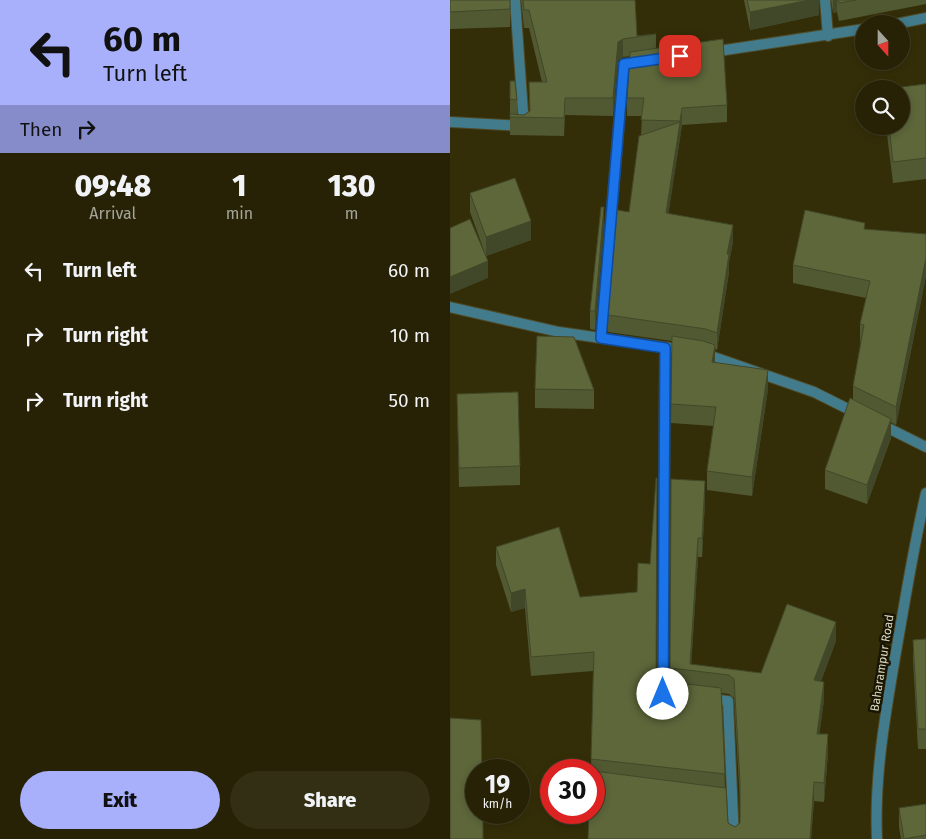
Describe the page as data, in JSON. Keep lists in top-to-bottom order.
{
  "streets": {
    "street": ["Baharampur Road"]
  },
  "north": "bottom",
  "page": {
    "turn": ["60 m", "Turn left"],
    "then": "Then",
    "eta": [
      "09:48",
      "Arrival",
      "1",
      "min",
      "130",
      "m"
    ],
    "list": [
      {
        "name": "Turn left",
        "value": "60 m"
      },
      {
        "name": "Turn right",
        "value": "10 m"
      },
      {
        "name": "Turn right",
        "value": "50 m"
      }
    ],
    "speed": "19 km/h",
    "limit": "30",
    "buttons": ["Exit", "Share"]
  }
}
